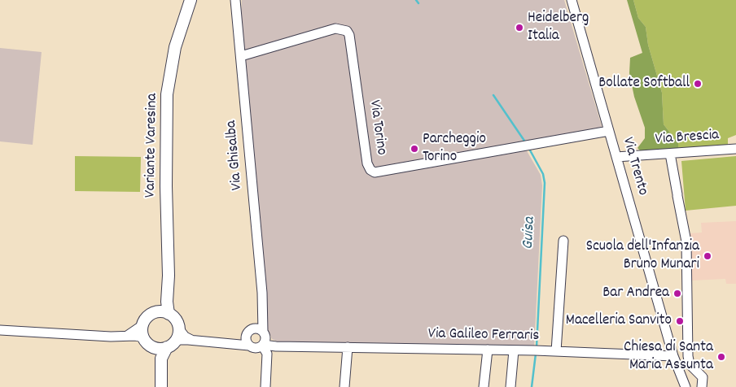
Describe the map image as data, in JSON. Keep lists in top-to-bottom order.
{
  "streets": {
    "main road": ["Variante Varesina"],
    "street": [
      "Via Torino",
      "Via Brescia",
      "Via Ghisalba",
      "Via Trento",
      "Via Galileo Ferraris"
    ]
  },
  "crossings": [
    ["Via Torino", "Via Ghisalba"],
    ["Via Torino", "Via Trento"],
    ["Via Brescia", "Via Trento"],
    ["Variante Varesina", "Via Galileo Ferraris"],
    ["Via Ghisalba", "Via Galileo Ferraris"]
  ],
  "water": ["Guisa"],
  "places": [
    "Heidelberg Italia",
    "Bollate Softball",
    "Parcheggio Torino",
    "Scuola dell'Infanzia Bruno Munari",
    "Bar Andrea",
    "Macelleria Sanvito",
    "Chiesa di Santa Maria Assunta"
  ]
}
